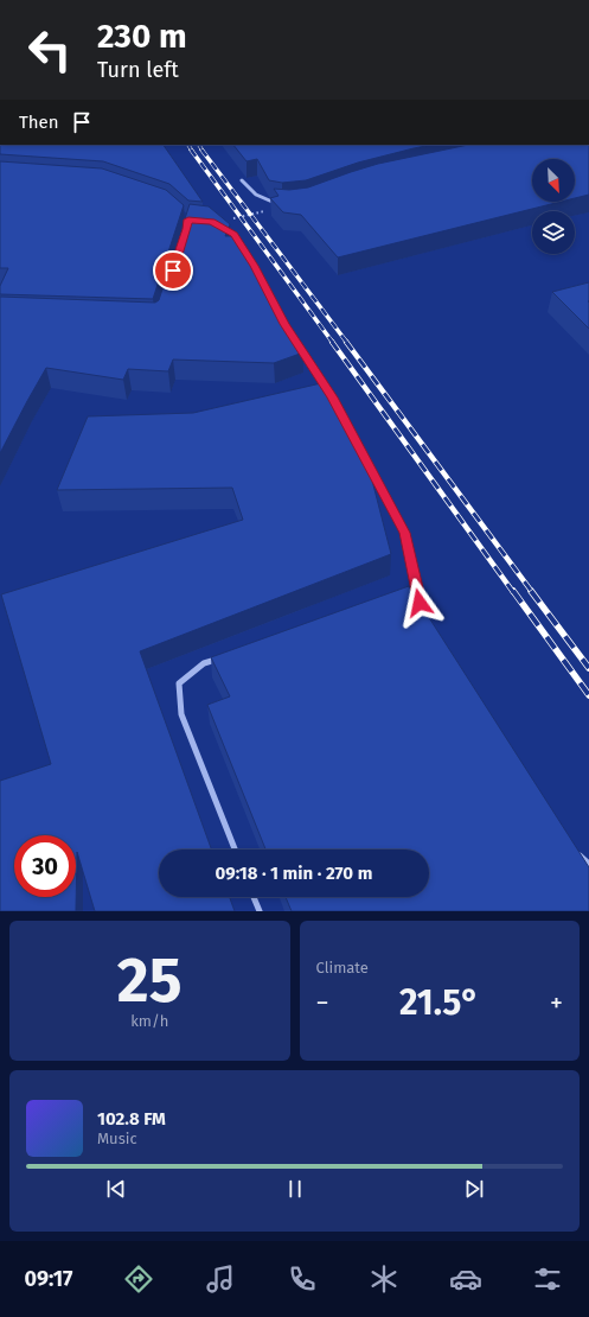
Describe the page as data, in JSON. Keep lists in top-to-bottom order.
{
  "north": "bottom right",
  "page": {
    "turn": ["230 m", "Turn left"],
    "then": "Then",
    "limit": "30",
    "trip": "09:18 · 1 min · 270 m",
    "tile": [
      ["25", "km/h"],
      "Climate"
    ],
    "heat": ["−", "21.5°", "+"],
    "song": ["102.8 FM", "Music"],
    "tabs": "09:17"
  }
}
